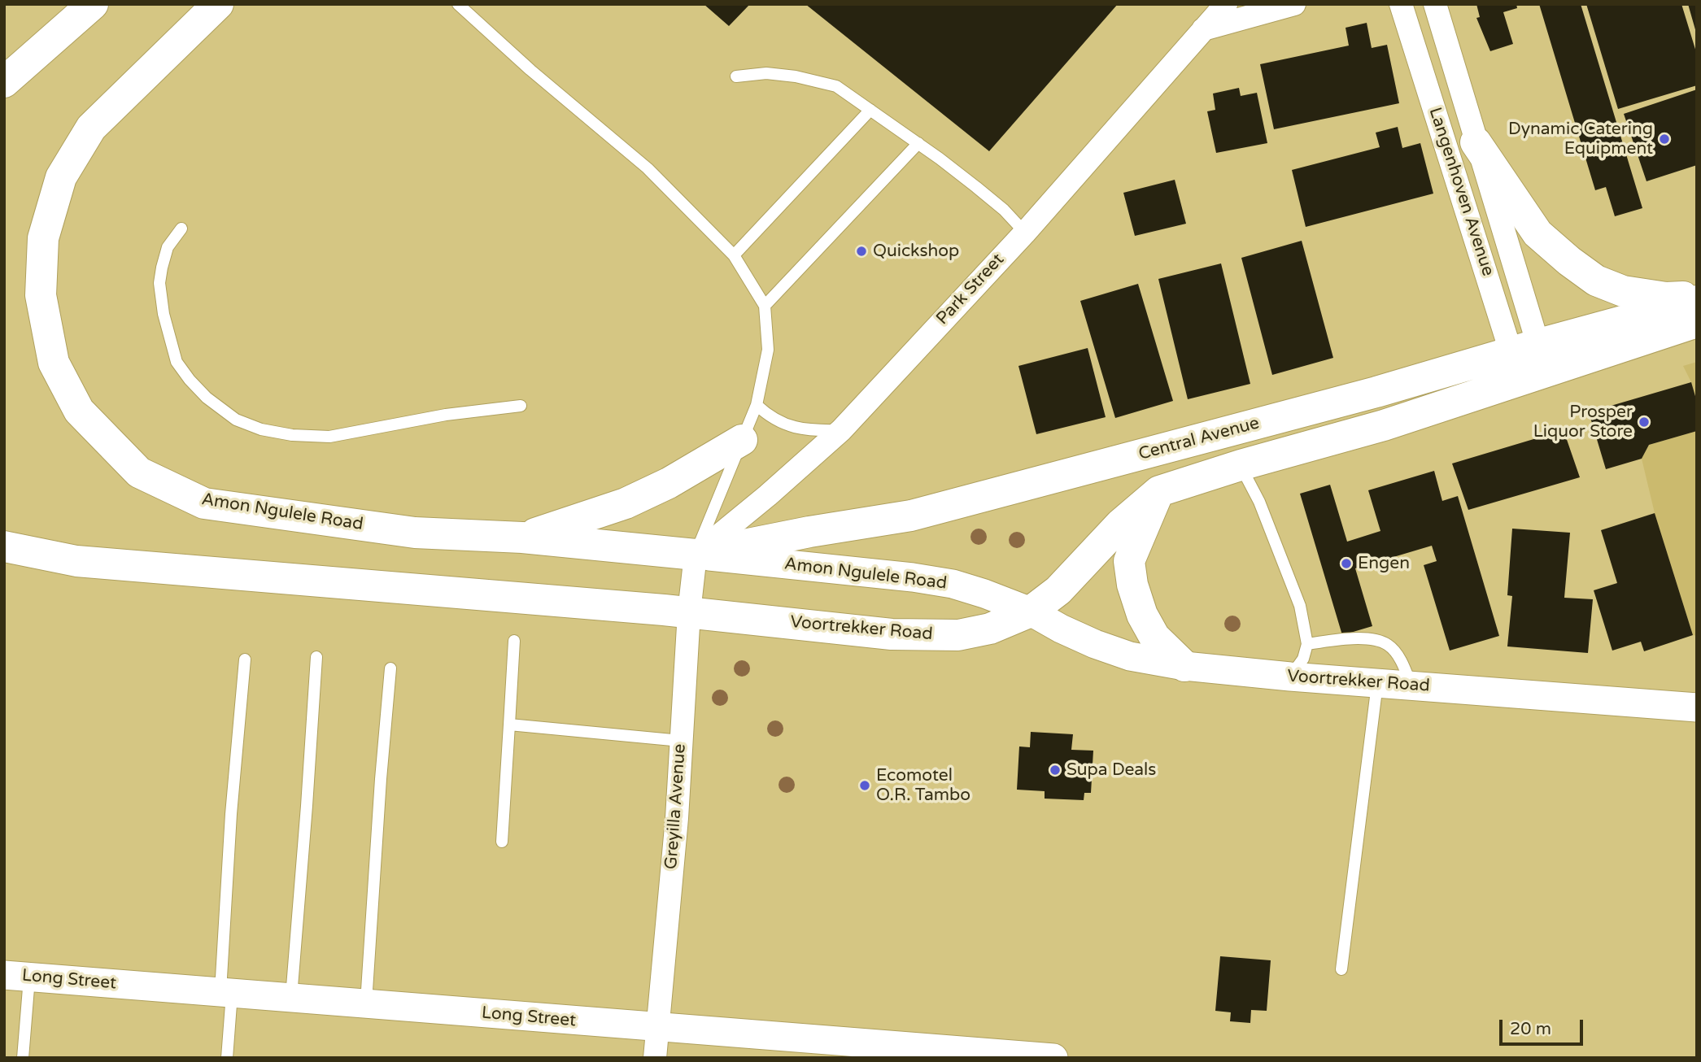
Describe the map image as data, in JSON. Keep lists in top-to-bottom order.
{
  "streets": {
    "main road": ["Central Avenue", "Amon Ngulele Road", "Voortrekker Road"],
    "street": [
      "Langenhoven Avenue",
      "Park Street",
      "Greyilla Avenue",
      "Long Street"
    ]
  },
  "crossings": [
    ["Langenhoven Avenue", "Central Avenue"],
    ["Langenhoven Avenue", "Voortrekker Road"],
    ["Park Street", "Central Avenue"],
    ["Park Street", "Amon Ngulele Road"],
    ["Park Street", "Greyilla Avenue"],
    ["Central Avenue", "Amon Ngulele Road"],
    ["Central Avenue", "Voortrekker Road"],
    ["Central Avenue", "Greyilla Avenue"],
    ["Amon Ngulele Road", "Voortrekker Road"],
    ["Amon Ngulele Road", "Greyilla Avenue"],
    ["Voortrekker Road", "Greyilla Avenue"],
    ["Greyilla Avenue", "Long Street"]
  ],
  "places": [
    "Dynamic Catering Equipment",
    "Quickshop",
    "Prosper Liquor Store",
    "Engen",
    "Supa Deals",
    "Ecomotel O.R. Tambo"
  ],
  "scale_bar": "20 m"
}
